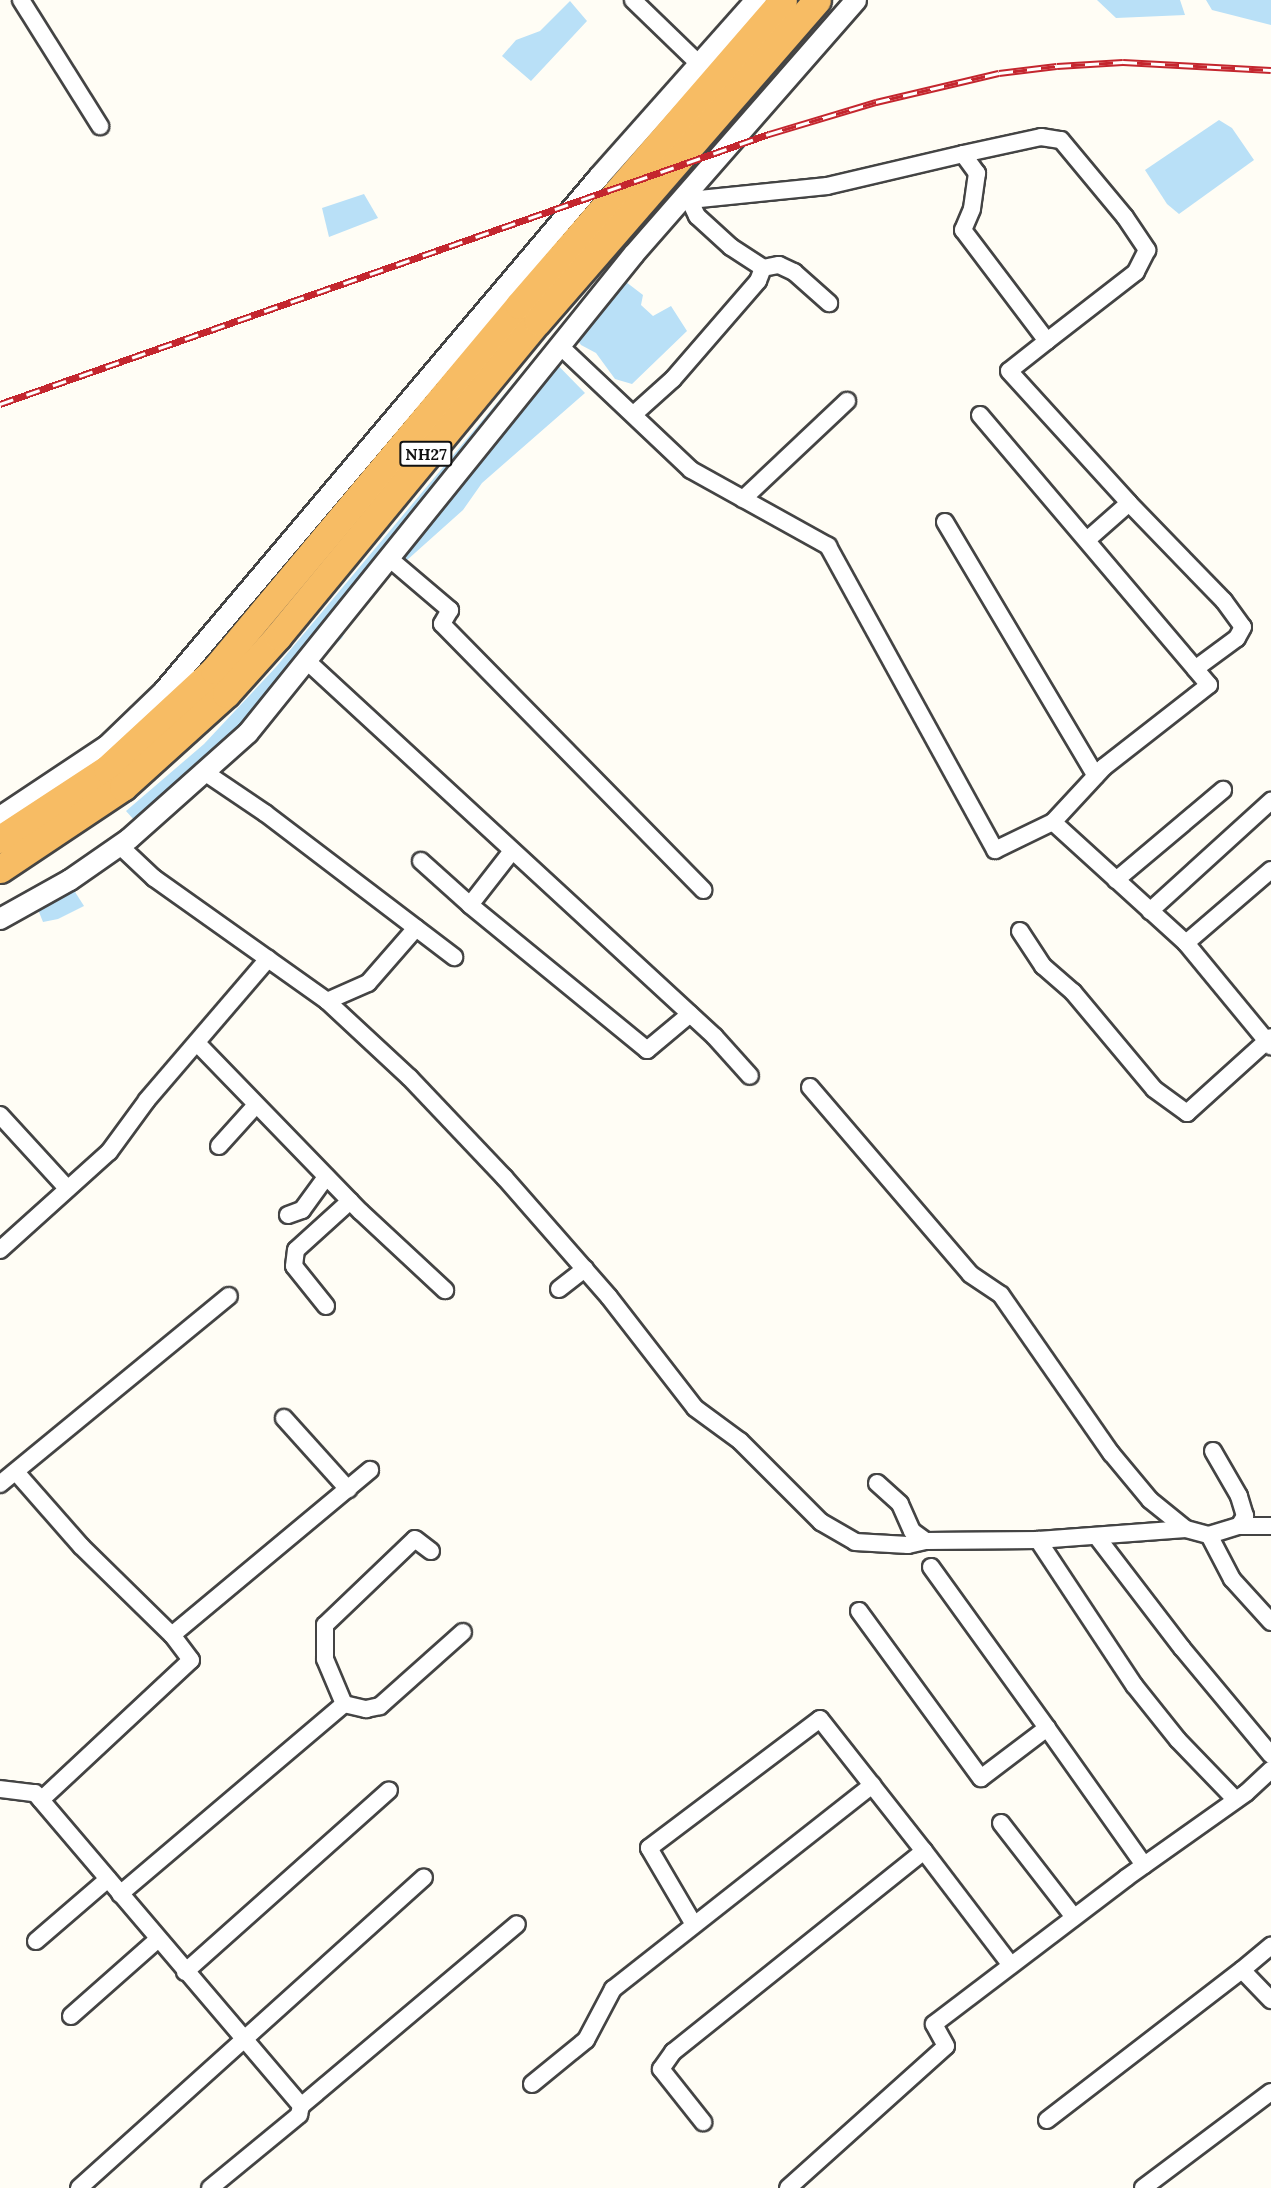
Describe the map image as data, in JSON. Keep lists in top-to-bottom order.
{
  "streets": {
    "highway": ["NH27"]
  }
}
